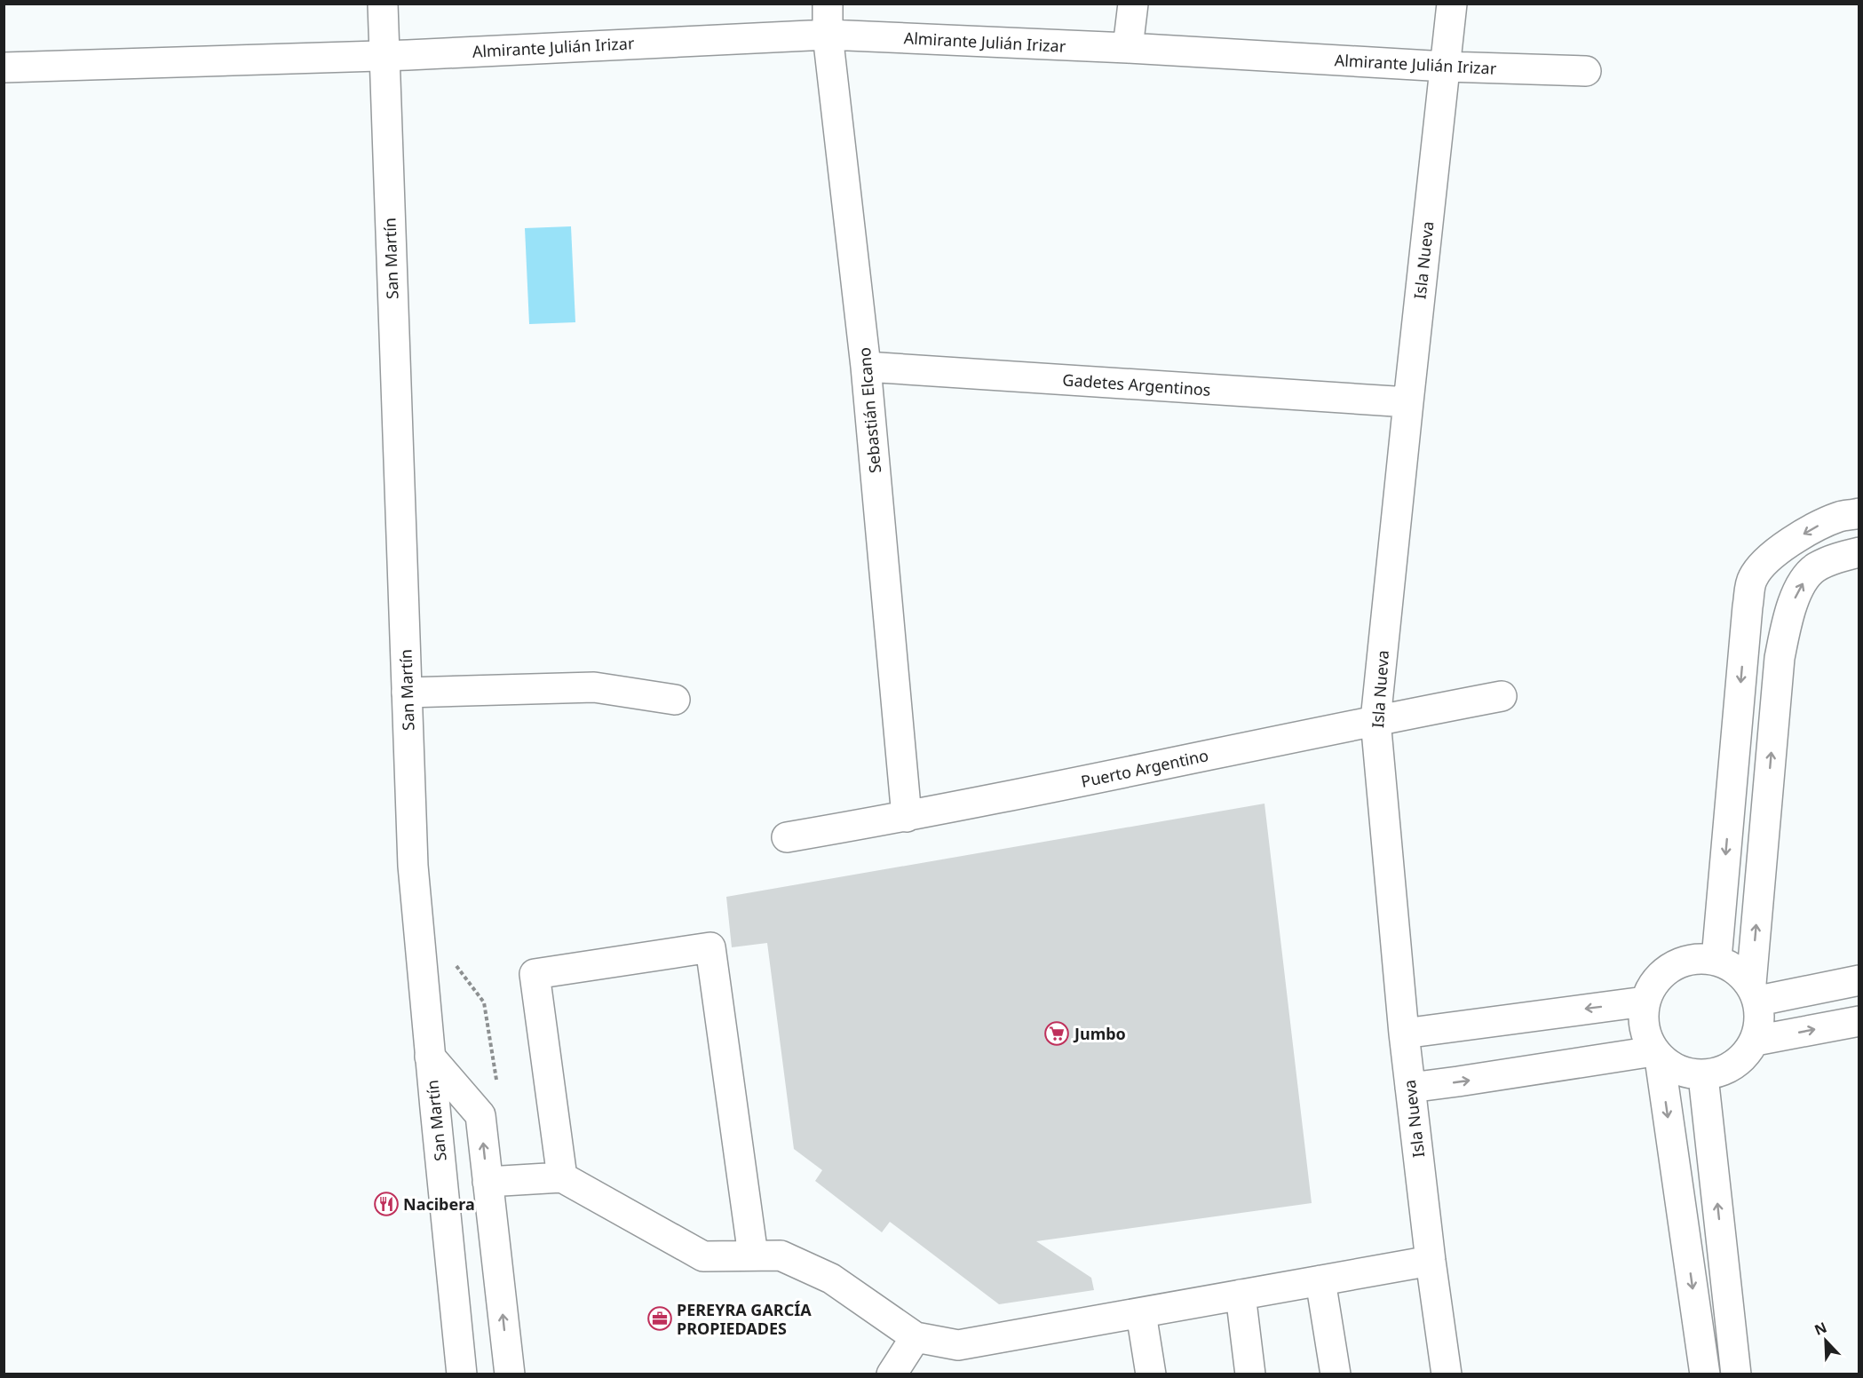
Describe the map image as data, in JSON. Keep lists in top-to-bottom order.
{
  "streets": {
    "street": [
      "Almirante Julián Irizar",
      "San Martín",
      "Isla Nueva",
      "Gadetes Argentinos",
      "Sebastián Elcano",
      "Puerto Argentino"
    ]
  },
  "crossings": [
    ["Almirante Julián Irizar", "San Martín"],
    ["Almirante Julián Irizar", "Isla Nueva"],
    ["Almirante Julián Irizar", "Sebastián Elcano"],
    ["Isla Nueva", "Gadetes Argentinos"],
    ["Isla Nueva", "Puerto Argentino"],
    ["Gadetes Argentinos", "Sebastián Elcano"],
    ["Sebastián Elcano", "Puerto Argentino"]
  ],
  "places": {
    "supermarket": ["Jumbo"],
    "restaurant": ["Nacibera"],
    "office": ["PEREYRA GARCÍA PROPIEDADES"]
  },
  "north": "top left"
}
